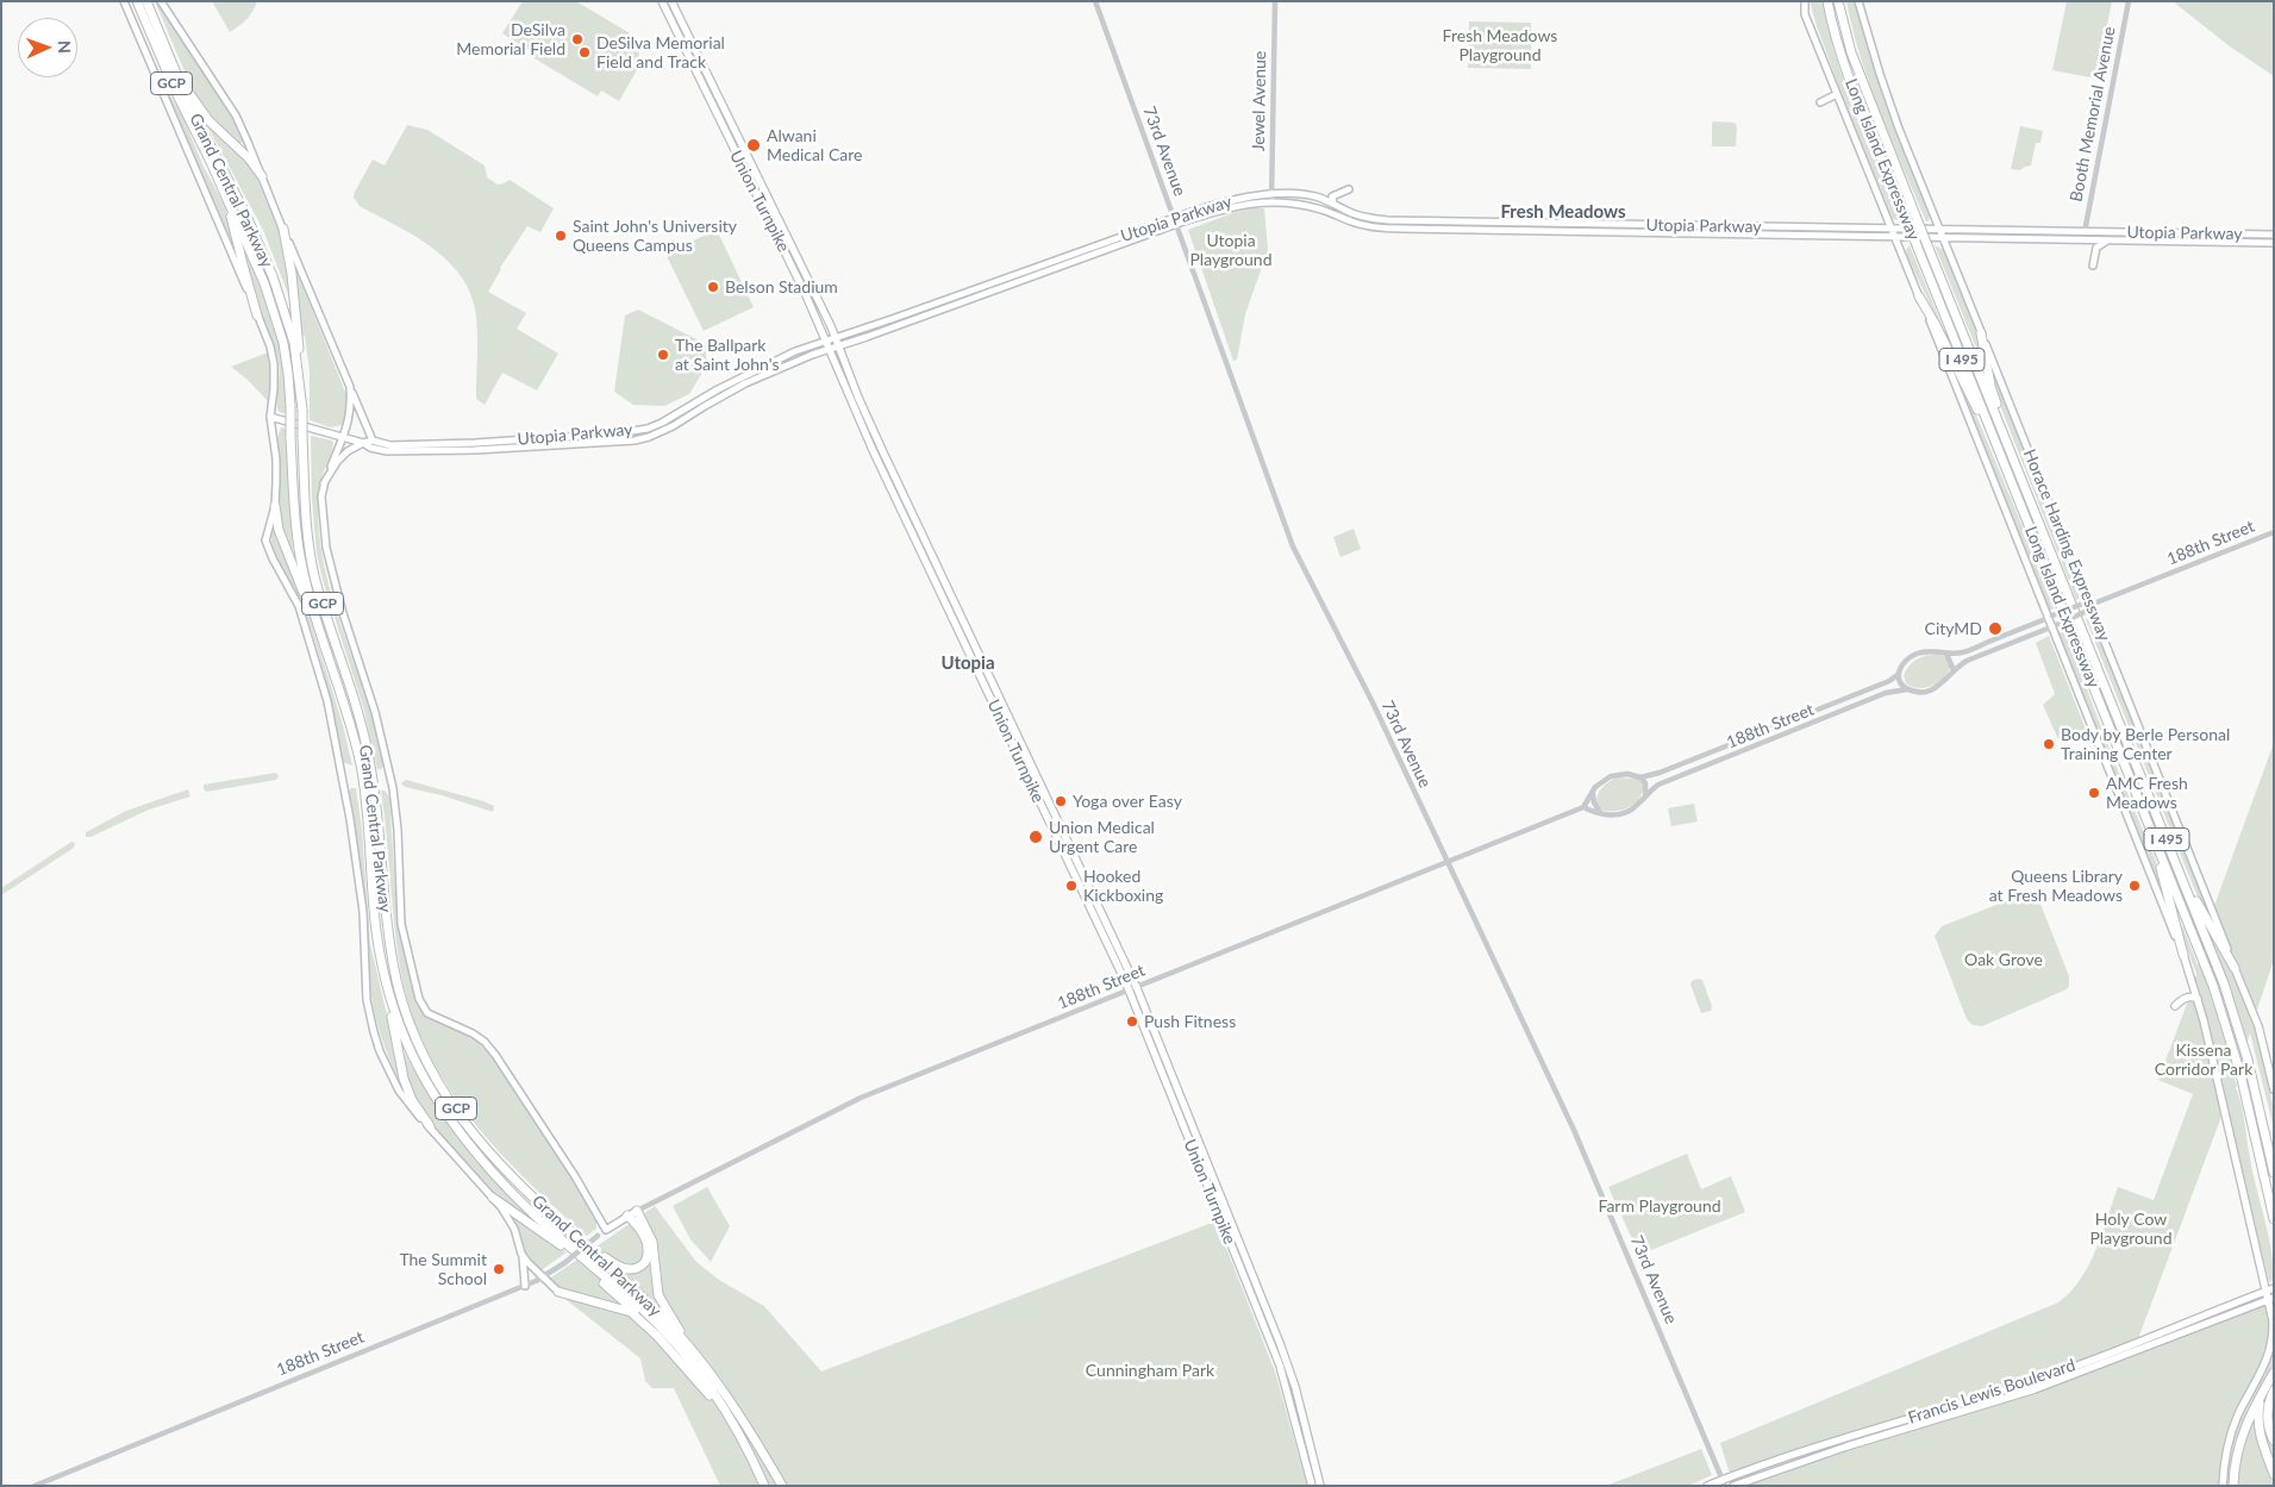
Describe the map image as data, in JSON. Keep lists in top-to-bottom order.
{
  "streets": {
    "highway": [
      "GCP",
      "Long Island Expressway",
      "Grand Central Parkway",
      "I 495"
    ],
    "main road": [
      "Union Turnpike",
      "Utopia Parkway",
      "Horace Harding Expressway",
      "Francis Lewis Boulevard"
    ],
    "street": [
      "Jewel Avenue",
      "Booth Memorial Avenue",
      "73rd Avenue",
      "188th Street"
    ]
  },
  "crossings": [
    ["Jewel Avenue", "Utopia Parkway"],
    ["Booth Memorial Avenue", "Utopia Parkway"],
    ["73rd Avenue", "Utopia Parkway"],
    ["73rd Avenue", "188th Street"],
    ["73rd Avenue", "Francis Lewis Boulevard"],
    ["Grand Central Parkway", "188th Street"],
    ["Union Turnpike", "Utopia Parkway"],
    ["Union Turnpike", "188th Street"],
    ["Utopia Parkway", "Horace Harding Expressway"],
    ["188th Street", "Horace Harding Expressway"]
  ],
  "districts": ["Fresh Meadows", "Utopia"],
  "parks": [
    "Fresh Meadows Playground",
    "Utopia Playground",
    "Oak Grove",
    "Kissena Corridor Park",
    "Farm Playground",
    "Holy Cow Playground",
    "Cunningham Park"
  ],
  "places": [
    "DeSilva Memorial Field",
    "DeSilva Memorial Field and Track",
    "Alwani Medical Care",
    "Saint John's University Queens Campus",
    "Belson Stadium",
    "The Ballpark at Saint John's",
    "CityMD",
    "Body by Berle Personal Training Center",
    "AMC Fresh Meadows",
    "Yoga over Easy",
    "Union Medical Urgent Care",
    "Hooked Kickboxing",
    "Queens Library at Fresh Meadows",
    "Push Fitness",
    "The Summit School"
  ],
  "north": "right"
}
